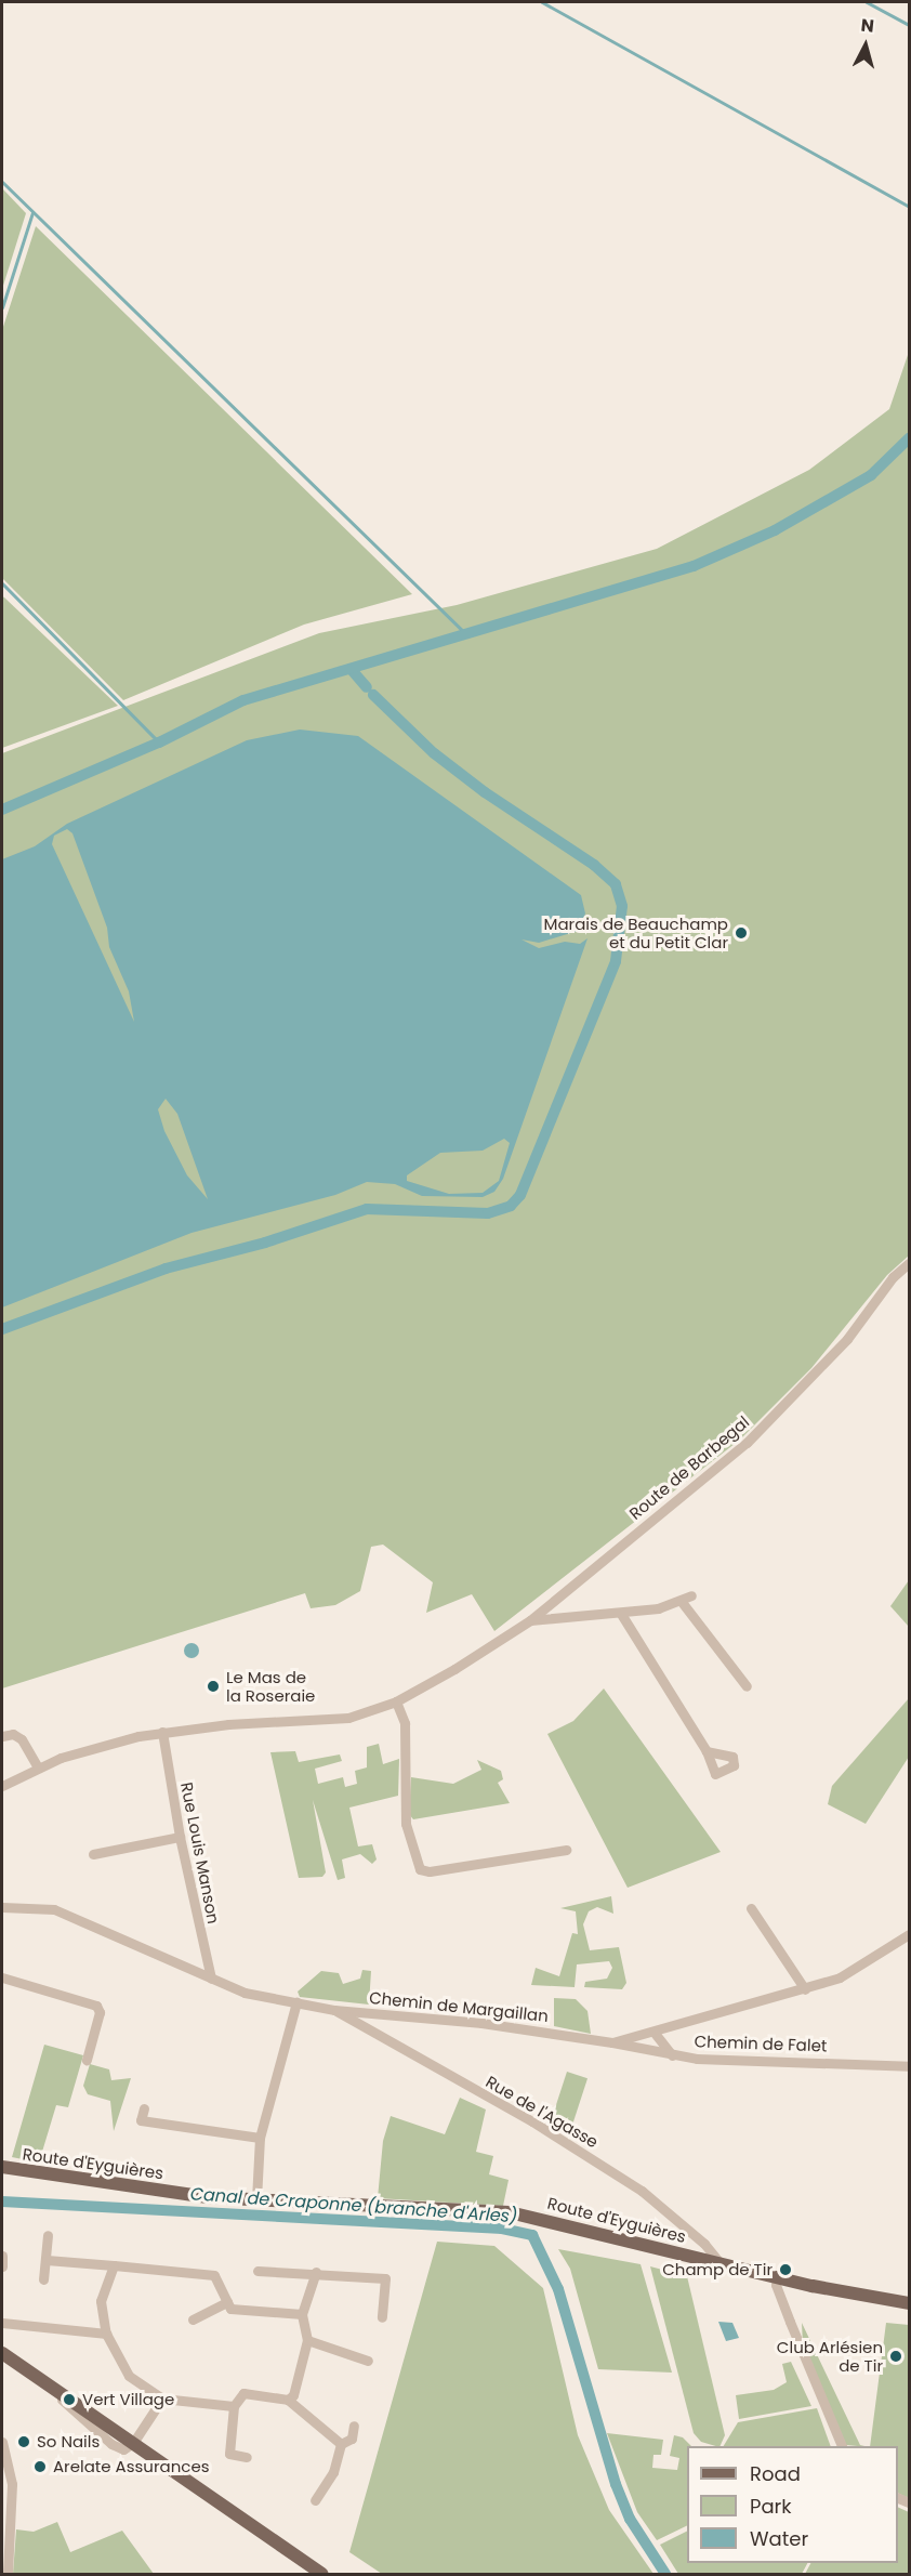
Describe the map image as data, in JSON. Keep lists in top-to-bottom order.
{
  "streets": {
    "main road": ["Route d'Eyguières"],
    "street": [
      "Route de Barbegal",
      "Rue Louis Manson",
      "Chemin de Margaillan",
      "Chemin de Falet",
      "Rue de l'Agasse"
    ]
  },
  "crossings": [
    ["Route de Barbegal", "Rue Louis Manson"],
    ["Rue Louis Manson", "Chemin de Margaillan"],
    ["Chemin de Margaillan", "Chemin de Falet"],
    ["Chemin de Margaillan", "Rue de l'Agasse"],
    ["Rue de l'Agasse", "Route d'Eyguières"]
  ],
  "water": ["Canal de Craponne (branche d'Arles)"],
  "places": [
    "Marais de Beauchamp et du Petit Clar",
    "Le Mas de la Roseraie",
    "Champ de Tir",
    "Club Arlésien de Tir",
    "Vert Village",
    "So Nails",
    "Arelate Assurances"
  ],
  "legend": ["Road", "Park", "Water"],
  "north": "top"
}
